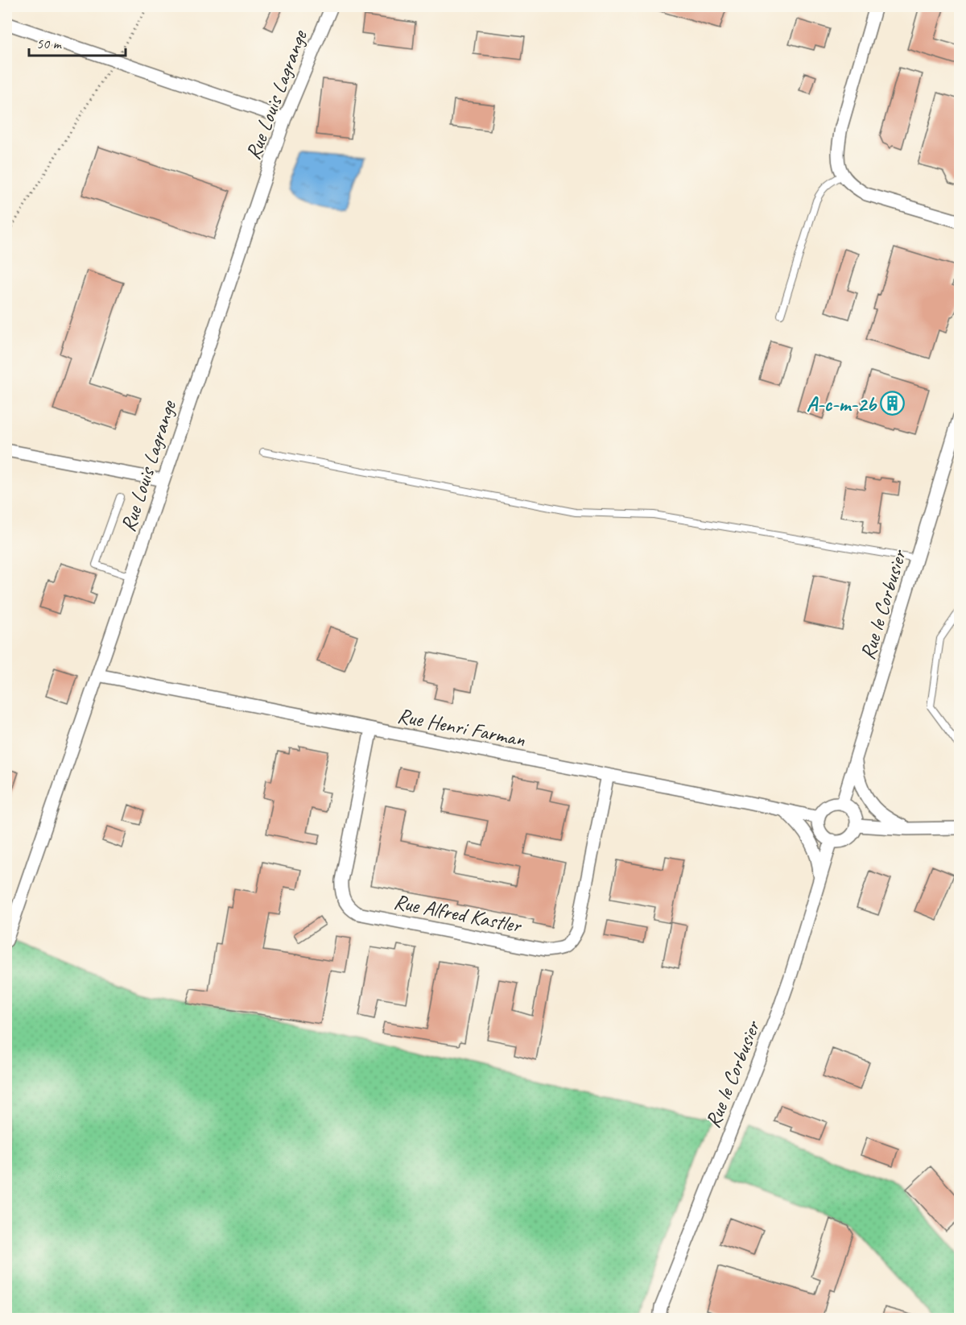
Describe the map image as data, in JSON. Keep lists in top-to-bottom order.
{
  "streets": {
    "street": [
      "Rue Louis Lagrange",
      "Rue le Corbusier",
      "Rue Henri Farman",
      "Rue Alfred Kastler"
    ]
  },
  "crossings": [
    ["Rue Louis Lagrange", "Rue Henri Farman"],
    ["Rue le Corbusier", "Rue Henri Farman"],
    ["Rue Henri Farman", "Rue Alfred Kastler"]
  ],
  "places": {
    "building": ["A-c-m-2b"]
  },
  "scale_bar": "50 m"
}
